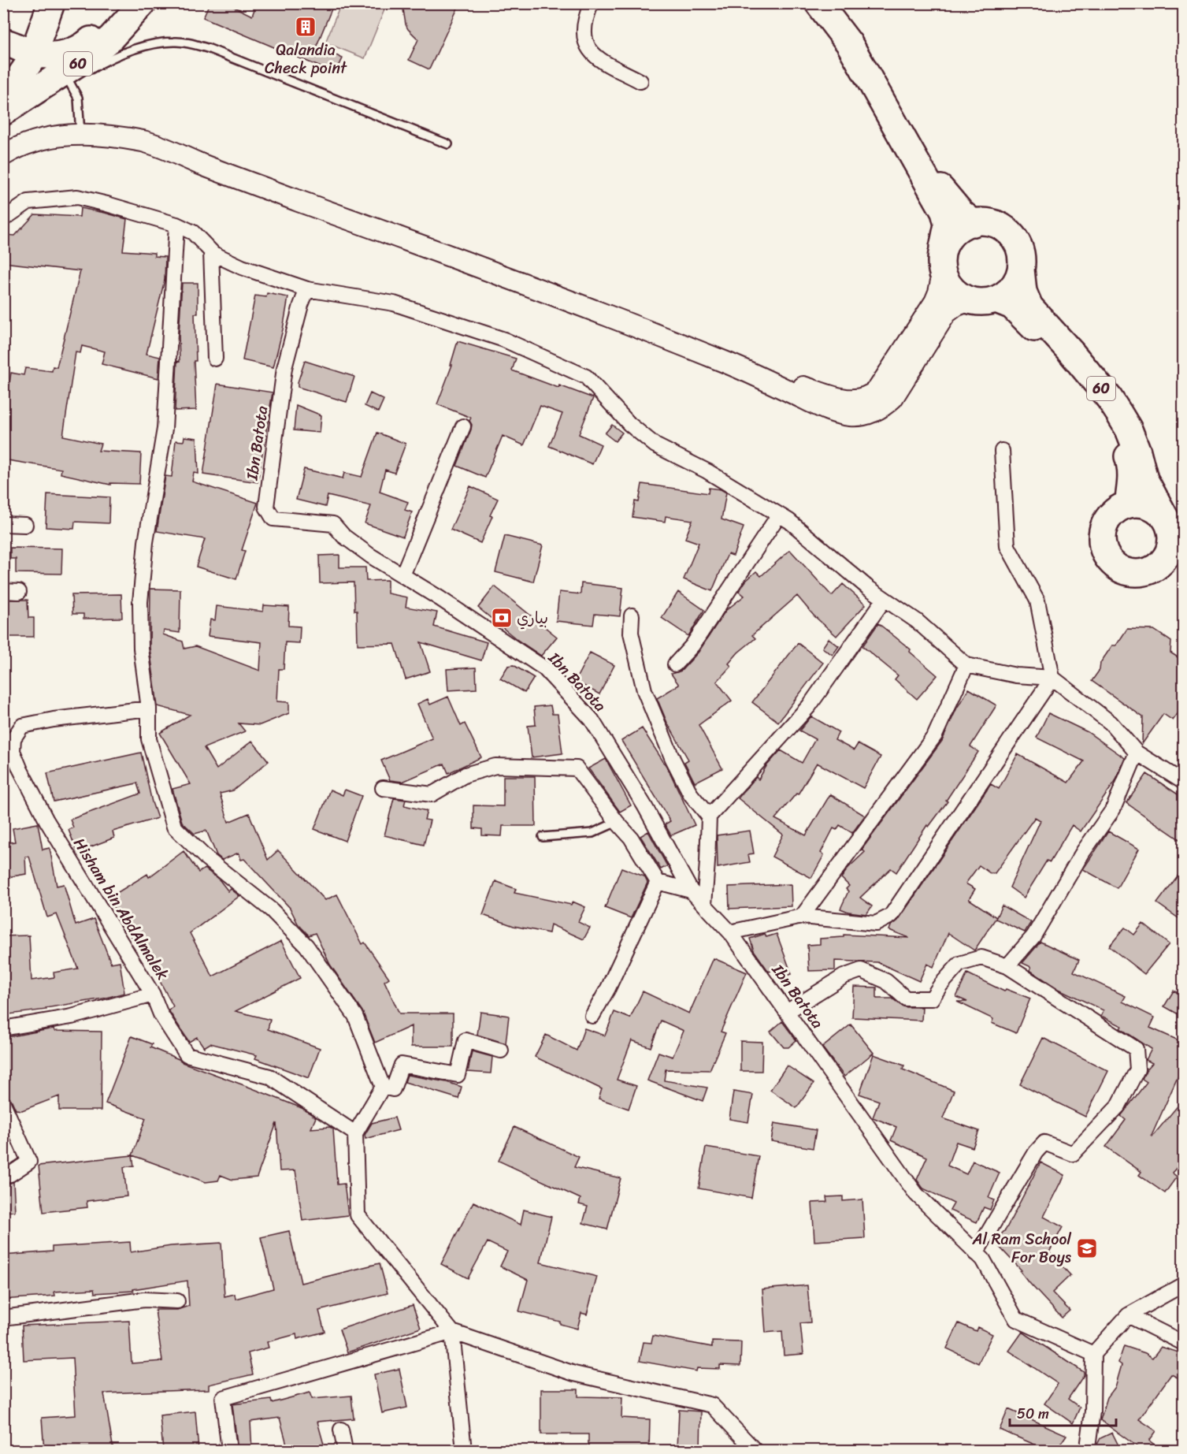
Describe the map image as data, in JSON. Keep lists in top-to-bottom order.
{
  "streets": {
    "highway": ["60"],
    "street": ["Ibn Batota", "Hisham bin AbdAlmalek"]
  },
  "places": {
    "building": ["Qalandia Check point"],
    "bank": ["بياري"],
    "school or university": ["Al Ram School For Boys"]
  },
  "scale_bar": "50 m"
}
